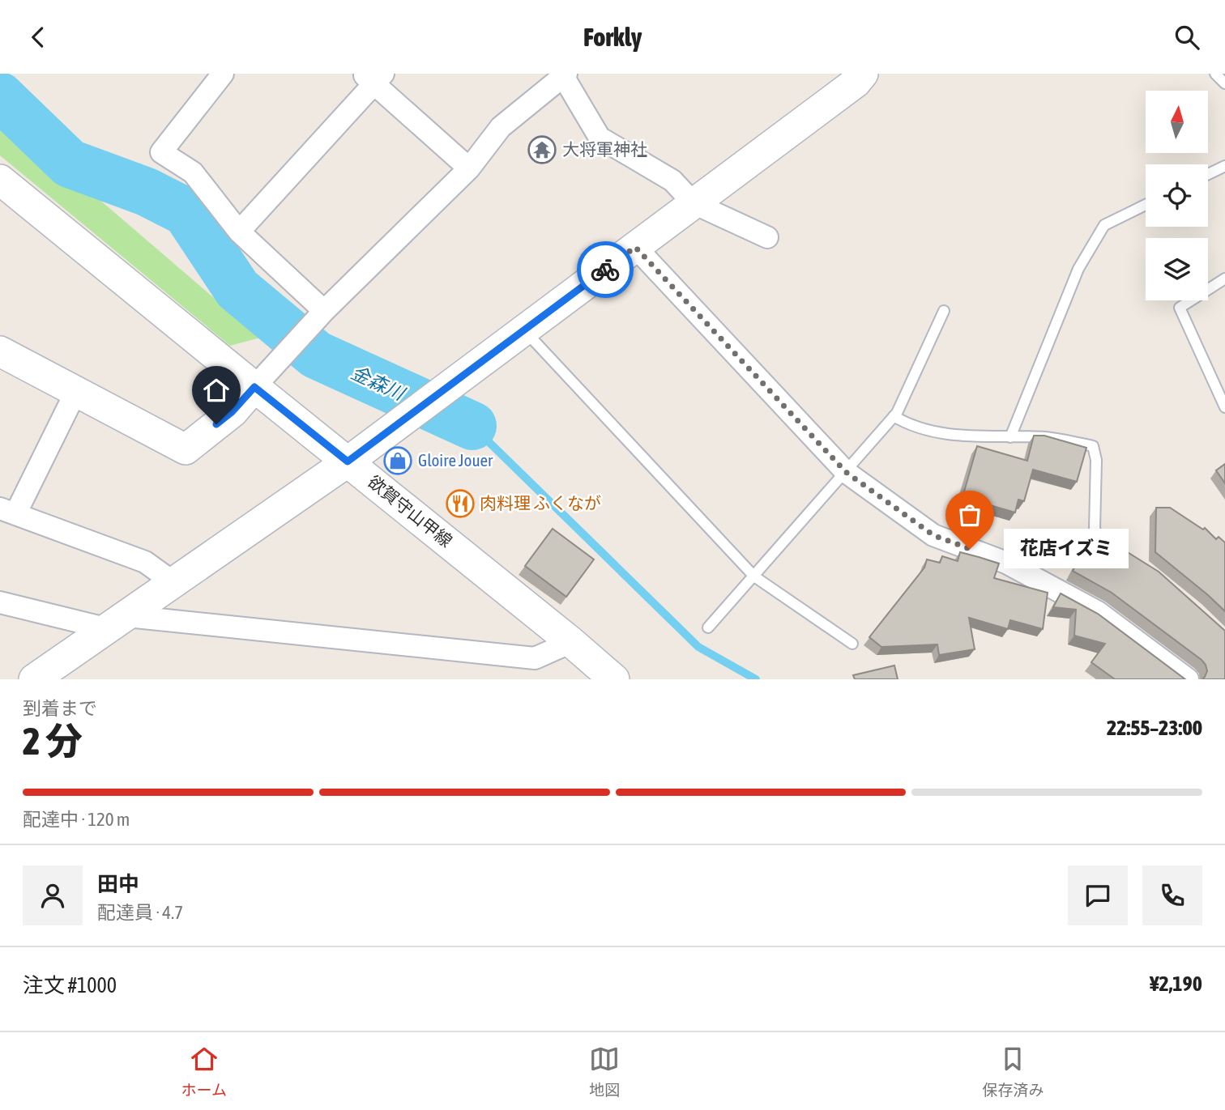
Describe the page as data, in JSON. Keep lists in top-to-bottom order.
{
  "streets": {
    "street": ["欲賀守山甲線"]
  },
  "water": ["金森川"],
  "places": {
    "temple": ["大将軍神社"],
    "shop": ["Gloire Jouer"],
    "restaurant": ["肉料理 ふくなが"],
    "other": ["花店イズミ"]
  },
  "north": "top",
  "page": {
    "header": "Forkly",
    "bubble": "花店イズミ",
    "heading": ["2 分", "到着まで", "22:55–23:00"],
    "panel": [
      "田中",
      "配達員 · 4.7",
      "注文 #1000",
      "¥2,190"
    ],
    "bar": "配達中 · 120 m",
    "tabs": ["ホーム", "地図", "保存済み"]
  }
}
